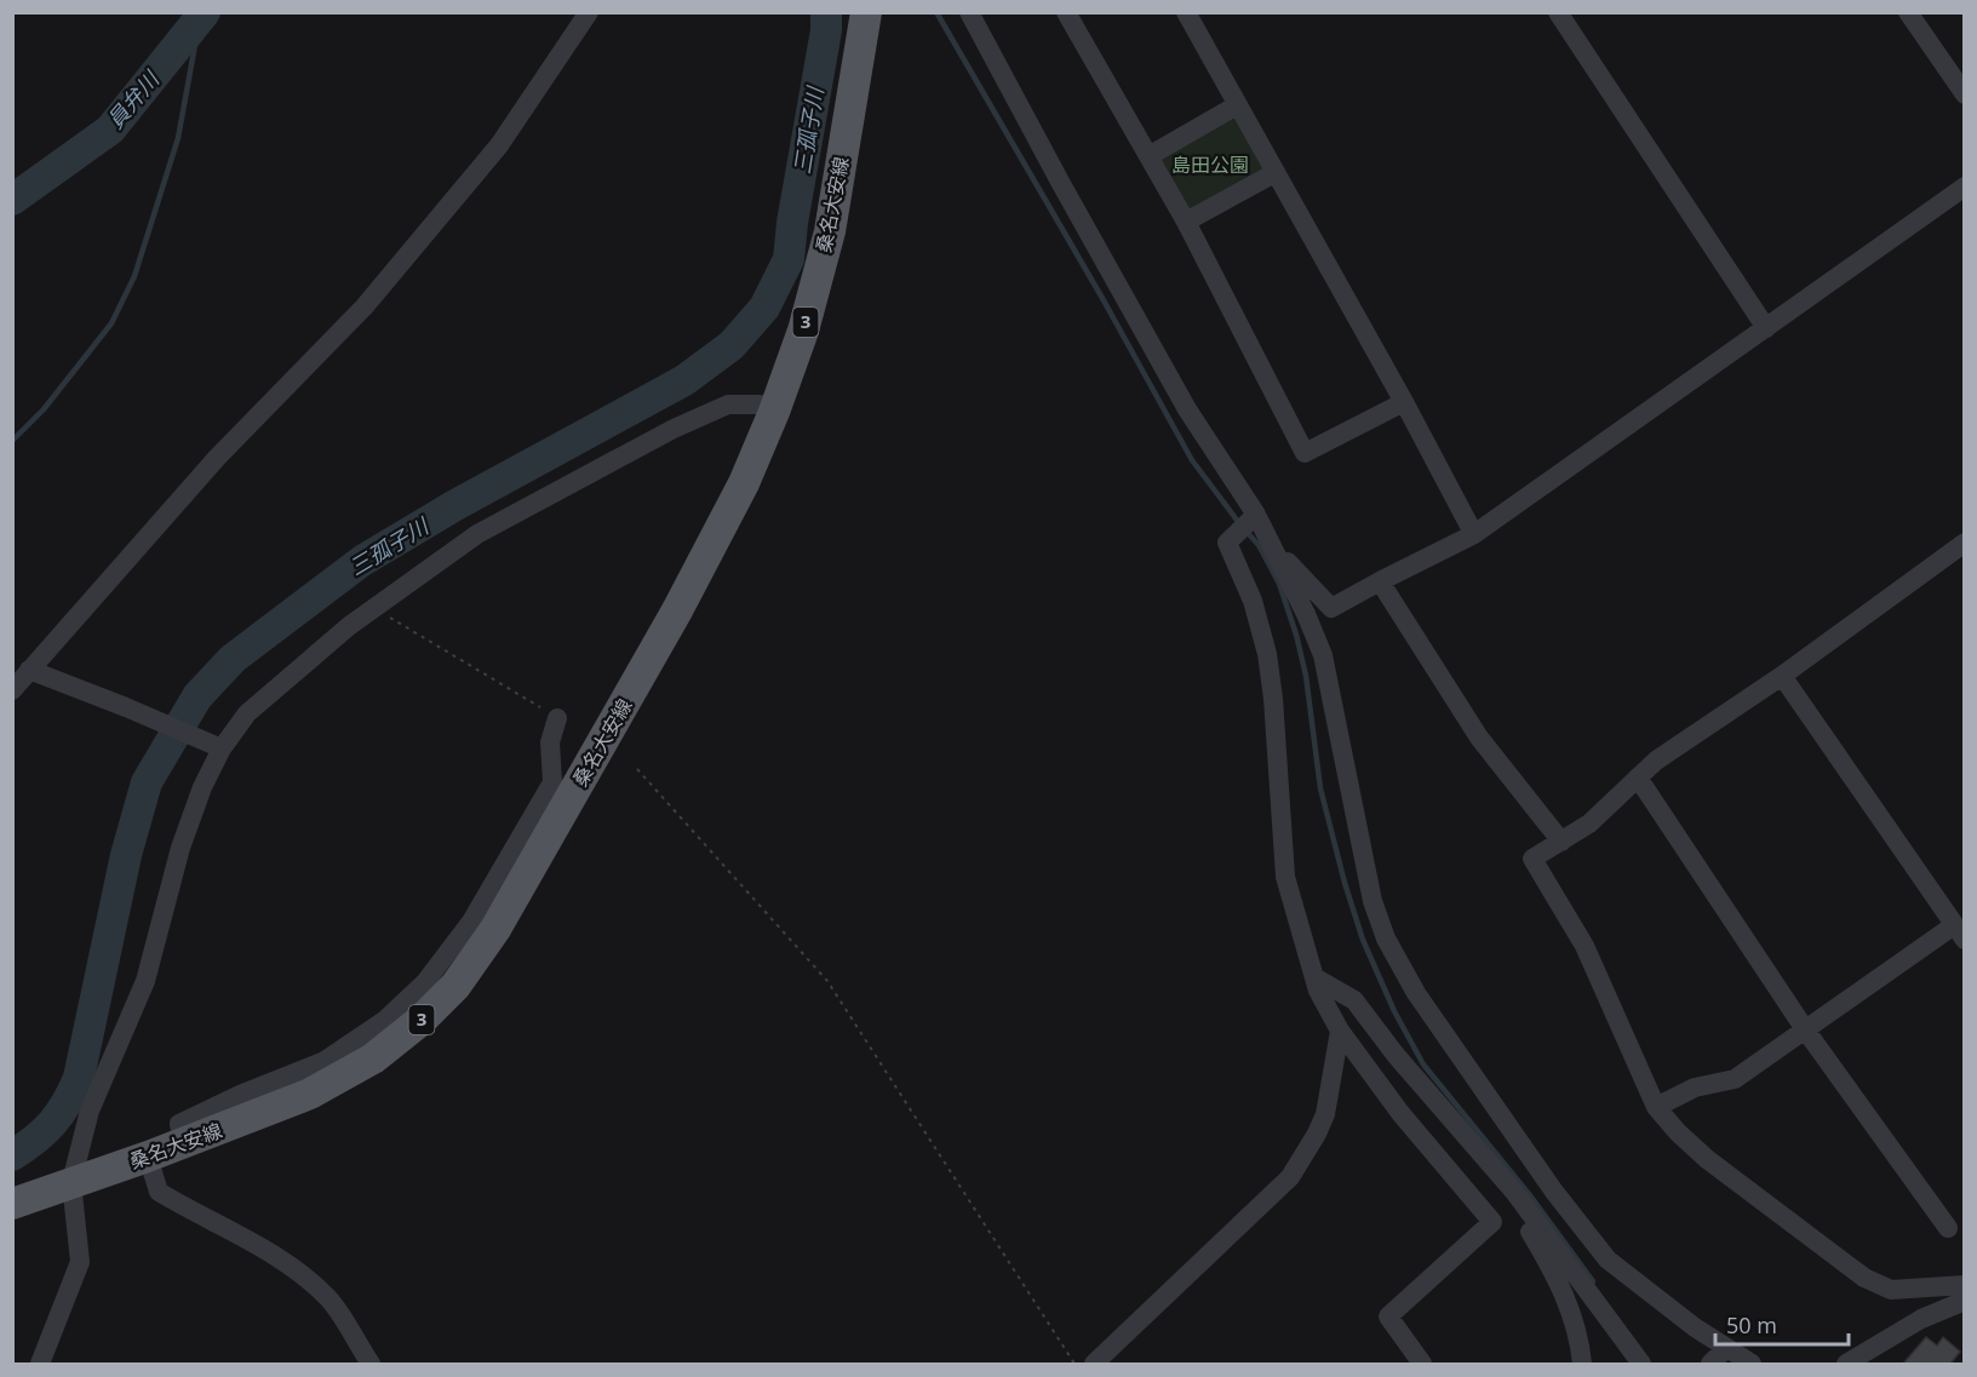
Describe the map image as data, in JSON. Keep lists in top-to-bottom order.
{
  "streets": {
    "main road": ["桑名大安線", "3"]
  },
  "water": ["員弁川", "三孤子川"],
  "parks": ["島田公園"],
  "scale_bar": "50 m"
}
